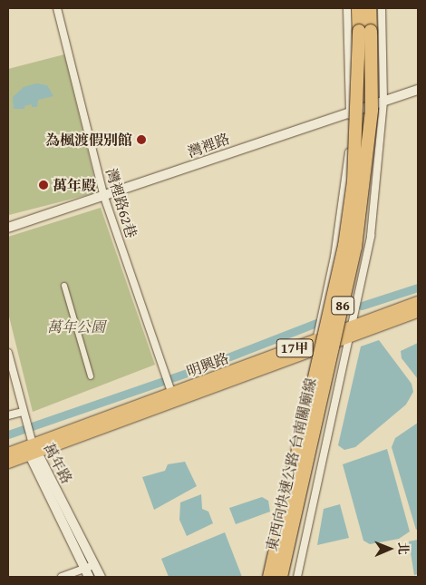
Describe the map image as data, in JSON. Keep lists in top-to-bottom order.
{
  "streets": {
    "highway": ["86", "東西向快速公路 台南關廟線"],
    "main road": ["17甲", "明興路"],
    "street": ["灣裡路", "灣裡路62巷", "萬年路"]
  },
  "crossings": [
    ["灣裡路", "灣裡路62巷"],
    ["灣裡路62巷", "明興路"],
    ["明興路", "萬年路"]
  ],
  "parks": ["萬年公園"],
  "places": ["為楓渡假別館", "萬年殿"],
  "north": "right"
}
